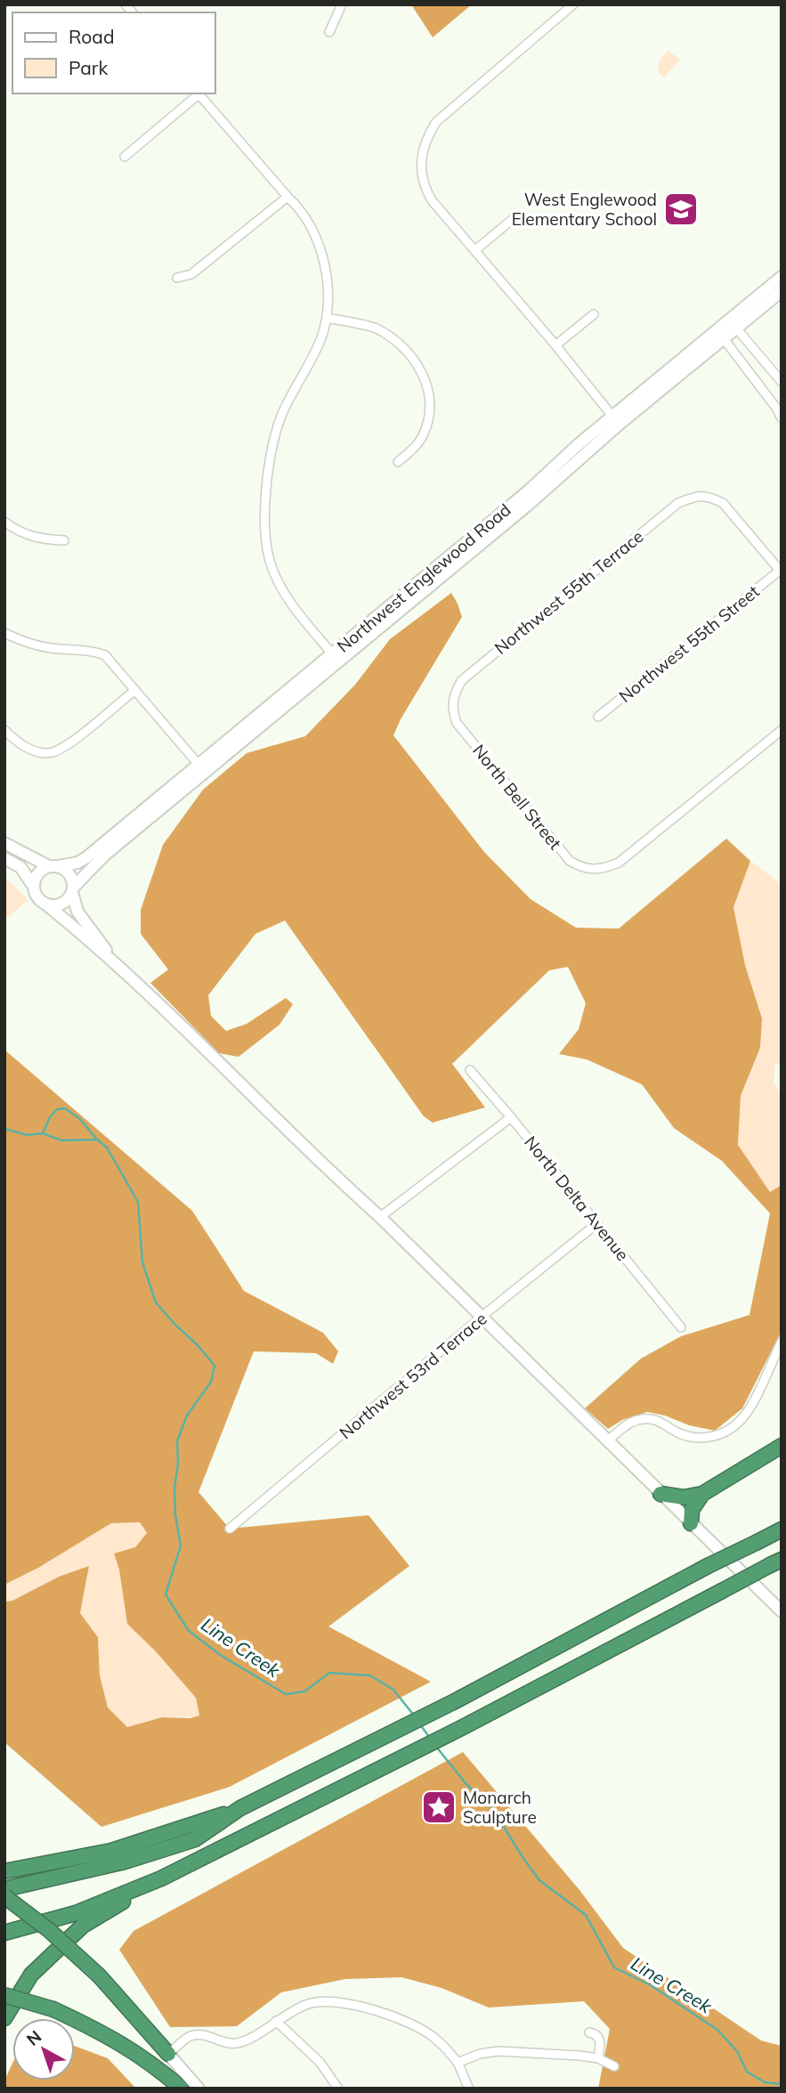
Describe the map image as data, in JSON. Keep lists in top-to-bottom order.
{
  "streets": {
    "main road": ["Northwest Englewood Road"],
    "street": [
      "Northwest 55th Terrace",
      "Northwest 55th Street",
      "North Bell Street",
      "North Delta Avenue",
      "Northwest 53rd Terrace"
    ]
  },
  "crossings": [
    ["Northwest 55th Terrace", "Northwest 55th Street"],
    ["Northwest 55th Terrace", "North Bell Street"],
    ["North Delta Avenue", "Northwest 53rd Terrace"]
  ],
  "water": ["Line Creek"],
  "places": {
    "school or university": ["West Englewood Elementary School"],
    "place": ["Monarch Sculpture"]
  },
  "legend": ["Road", "Park"],
  "north": "top left"
}
